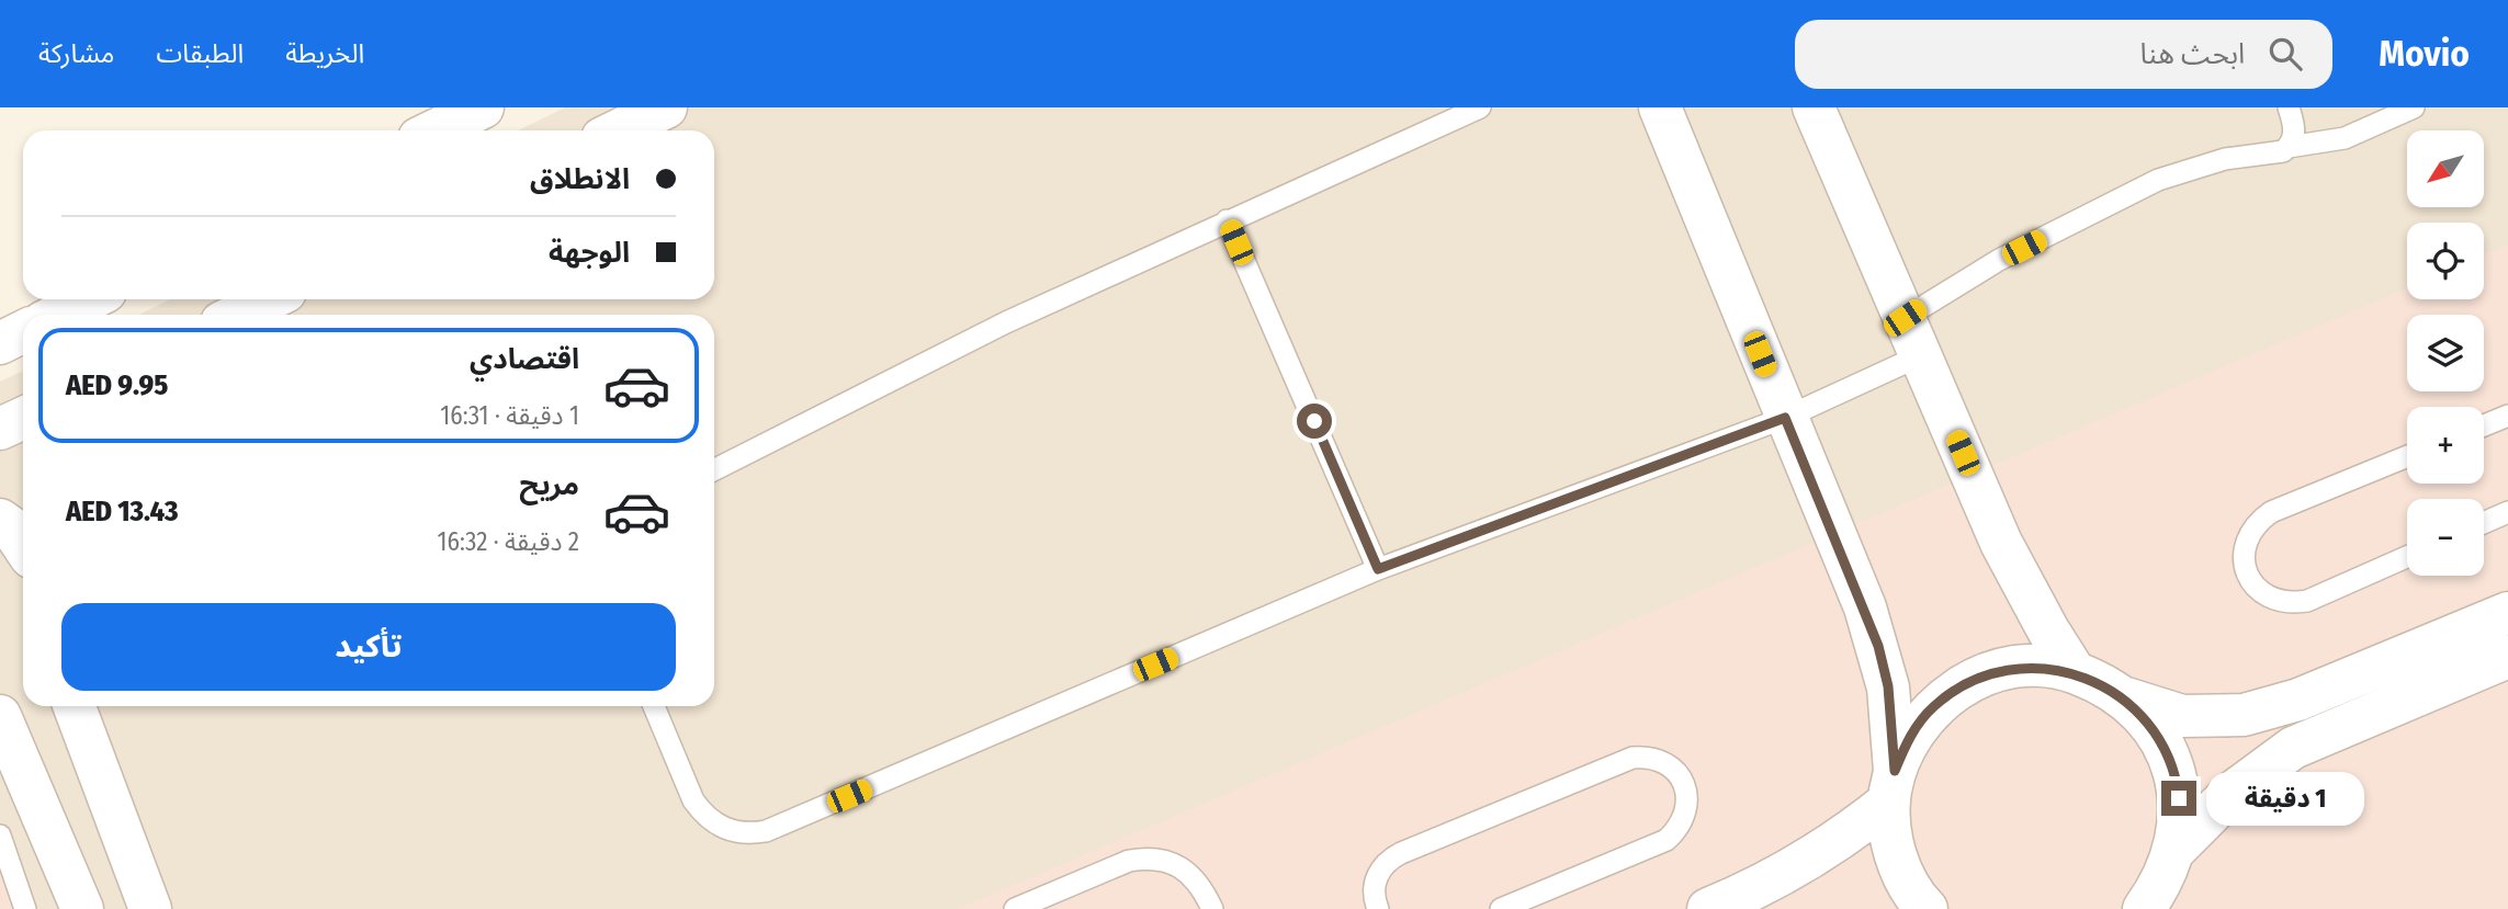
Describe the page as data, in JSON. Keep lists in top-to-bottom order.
{
  "north": "bottom left",
  "page": {
    "header": "Movio",
    "search": "ابحث هنا",
    "nav": ["الخريطة", "الطبقات", "مشاركة"],
    "map_buttons": ["+", "−"],
    "banner": ["الانطلاق", "الوجهة"],
    "list": [
      {
        "name": "اقتصادي",
        "note": "1 دقيقة · 16:31",
        "value": "AED 9.95"
      },
      {
        "name": "مريح",
        "note": "2 دقيقة · 16:32",
        "value": "AED 13.43"
      }
    ],
    "buttons": "تأكيد",
    "bubble": "1 دقيقة"
  }
}
